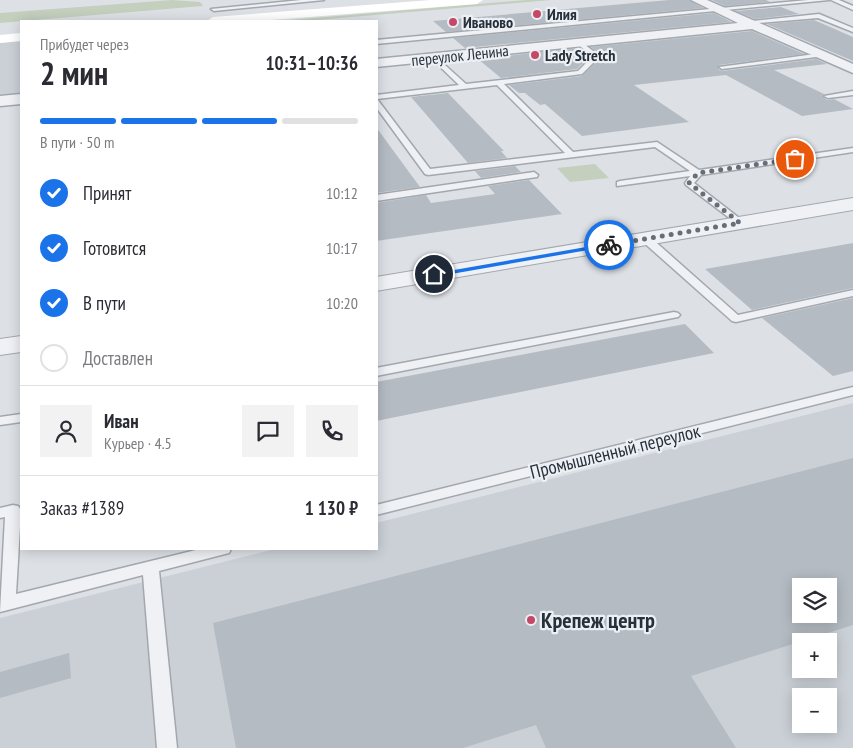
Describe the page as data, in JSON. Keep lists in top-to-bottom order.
{
  "streets": {
    "street": ["переулок Ленина"],
    "lane": ["Промышленный переулок"]
  },
  "places": [
    "Илия",
    "Иваново",
    "Lady Stretch",
    "Крепеж центр"
  ],
  "page": {
    "heading": ["2 мин", "Прибудет через", "10:31–10:36"],
    "panel": [
      "Иван",
      "Курьер · 4.5",
      "Заказ #1389",
      "1 130 ₽"
    ],
    "bar": "В пути · 50 m",
    "list": [
      ["Принят", "10:12"],
      ["Готовится", "10:17"],
      ["В пути", "10:20"],
      "Доставлен"
    ],
    "map_buttons": ["+", "−"]
  }
}
